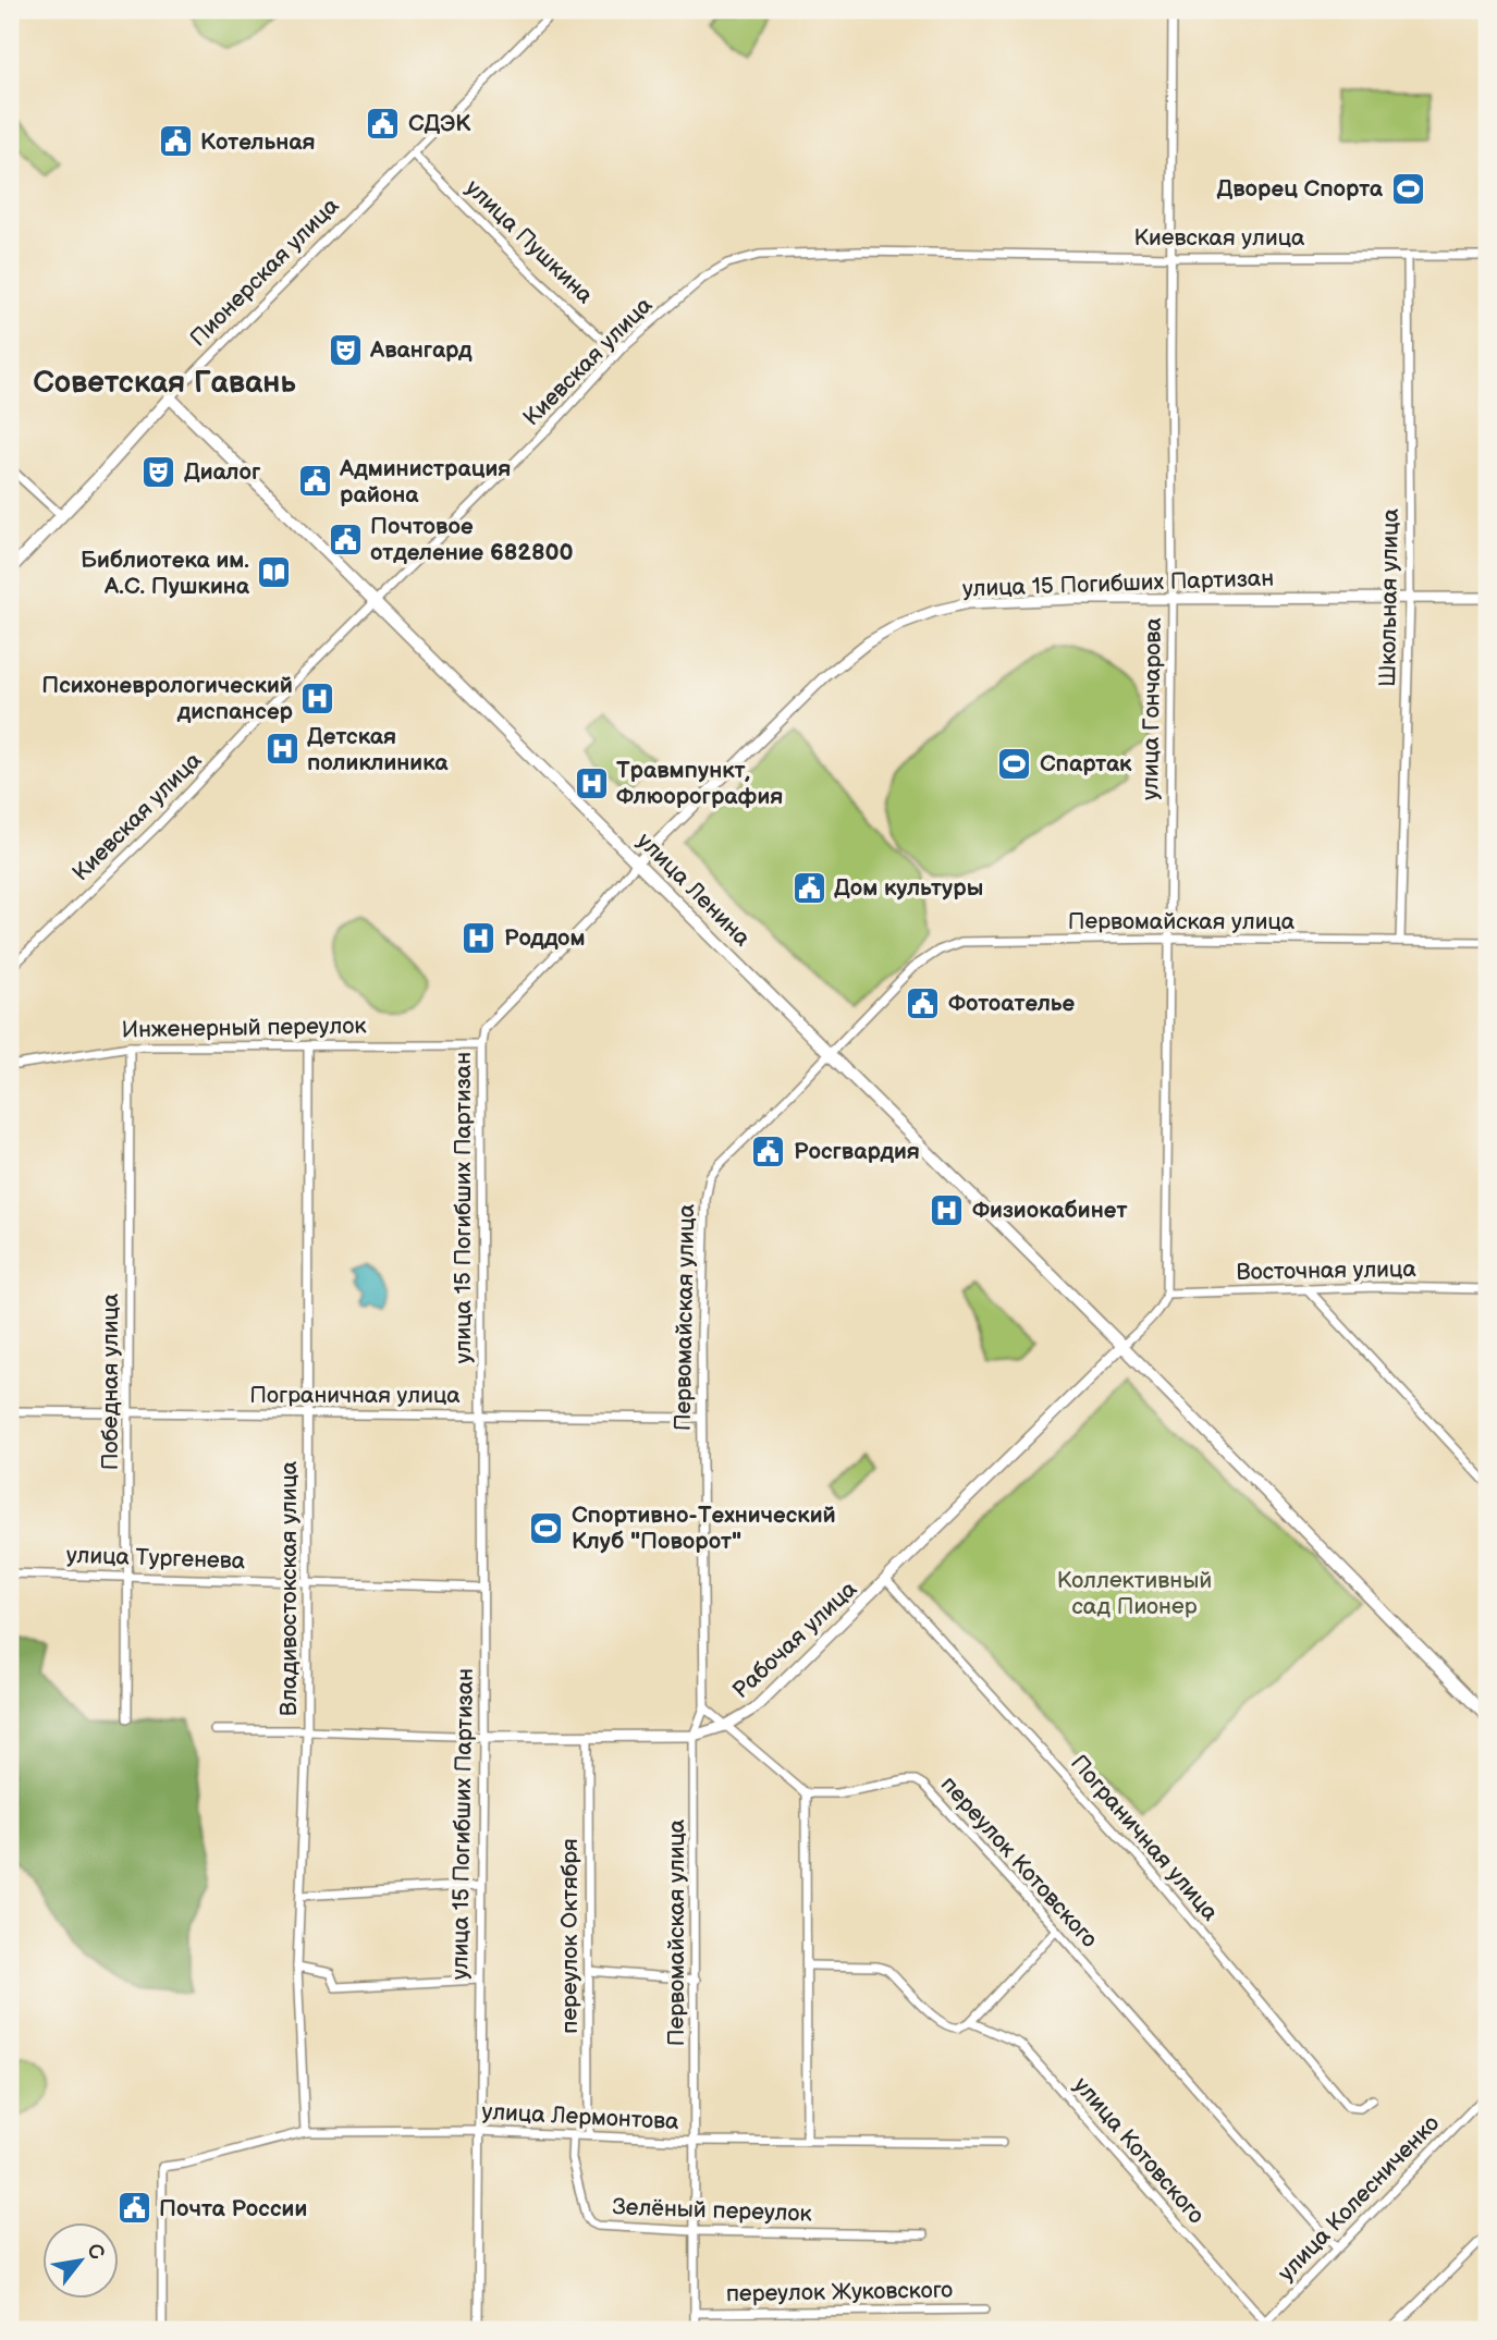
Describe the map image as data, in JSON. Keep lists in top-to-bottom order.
{
  "streets": {
    "main road": ["Пионерская улица", "улица Ленина"],
    "street": [
      "Киевская улица",
      "улица Пушкина",
      "улица 15 Погибших Партизан",
      "Школьная улица",
      "улица Гончарова",
      "Первомайская улица",
      "Инженерный переулок",
      "Восточная улица",
      "Победная улица",
      "Пограничная улица",
      "улица Тургенева",
      "Владивостокская улица",
      "Рабочая улица",
      "переулок Котовского",
      "переулок Октября",
      "улица Лермонтова",
      "улица Котовского",
      "улица Колесниченко",
      "Зелёный переулок",
      "переулок Жуковского"
    ]
  },
  "crossings": [
    ["Киевская улица", "улица Пушкина"],
    ["Киевская улица", "Школьная улица"],
    ["Киевская улица", "улица Гончарова"],
    ["Киевская улица", "улица Ленина"],
    ["улица Пушкина", "Пионерская улица"],
    ["Пионерская улица", "улица Ленина"],
    ["улица 15 Погибших Партизан", "Школьная улица"],
    ["улица 15 Погибших Партизан", "улица Гончарова"],
    ["улица 15 Погибших Партизан", "улица Ленина"],
    ["улица 15 Погибших Партизан", "Инженерный переулок"],
    ["улица 15 Погибших Партизан", "Пограничная улица"],
    ["улица 15 Погибших Партизан", "улица Тургенева"],
    ["улица 15 Погибших Партизан", "Рабочая улица"],
    ["улица 15 Погибших Партизан", "улица Лермонтова"],
    ["Школьная улица", "Первомайская улица"],
    ["улица Гончарова", "Первомайская улица"],
    ["улица Гончарова", "Восточная улица"],
    ["улица Ленина", "Первомайская улица"],
    ["улица Ленина", "Рабочая улица"],
    ["Первомайская улица", "Пограничная улица"],
    ["Первомайская улица", "Рабочая улица"],
    ["Первомайская улица", "улица Лермонтова"],
    ["Первомайская улица", "Зелёный переулок"],
    ["Первомайская улица", "переулок Жуковского"],
    ["Инженерный переулок", "Победная улица"],
    ["Инженерный переулок", "Владивостокская улица"],
    ["Победная улица", "Пограничная улица"],
    ["Победная улица", "улица Тургенева"],
    ["Пограничная улица", "Владивостокская улица"],
    ["Пограничная улица", "Рабочая улица"],
    ["улица Тургенева", "Владивостокская улица"],
    ["Владивостокская улица", "Рабочая улица"],
    ["Владивостокская улица", "улица Лермонтова"],
    ["Рабочая улица", "переулок Октября"],
    ["переулок Котовского", "улица Колесниченко"],
    ["переулок Октября", "улица Лермонтова"],
    ["улица Лермонтова", "Зелёный переулок"],
    ["улица Котовского", "улица Колесниченко"]
  ],
  "districts": ["Советская Гавань"],
  "parks": ["Коллективный сад Пионер"],
  "places": {
    "public building": [
      "СДЭК",
      "Котельная",
      "Администрация района",
      "Почтовое отделение 682800",
      "Дом культуры",
      "Фотоателье",
      "Росгвардия",
      "Почта России"
    ],
    "sports": ["Дворец Спорта", "Спартак", "Спортивно-Технический Клуб \"Поворот\""],
    "theatre": ["Авангард", "Диалог"],
    "library": ["Библиотека им. А.С. Пушкина"],
    "hospital": [
      "Психоневрологический диспансер",
      "Детская поликлиника",
      "Травмпункт, Флюорография",
      "Роддом",
      "Физиокабинет"
    ]
  },
  "north": "top right"
}
